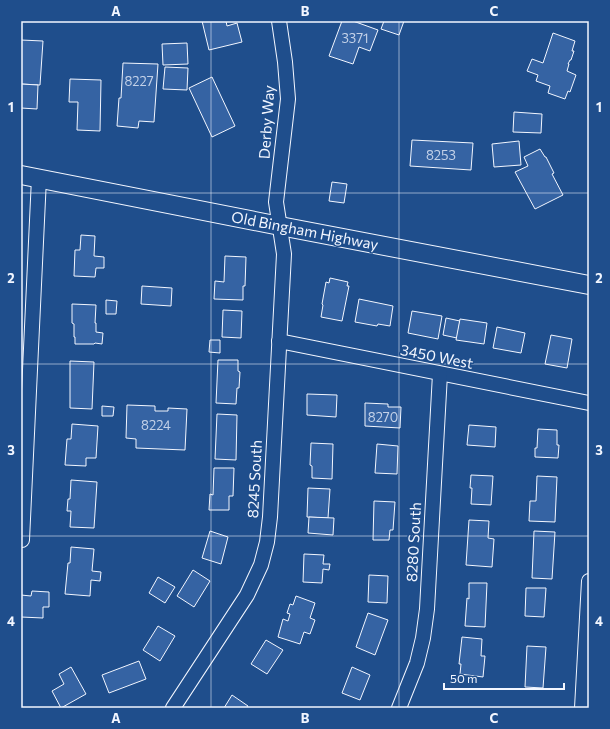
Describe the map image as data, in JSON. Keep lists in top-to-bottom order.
{
  "streets": {
    "street": [
      "Derby Way",
      "Old Bingham Highway",
      "3450 West",
      "8245 South",
      "8280 South"
    ]
  },
  "crossings": [
    ["Derby Way", "Old Bingham Highway"],
    ["Derby Way", "8245 South"],
    ["Old Bingham Highway", "8245 South"],
    ["3450 West", "8245 South"],
    ["3450 West", "8280 South"]
  ],
  "house_numbers": [
    "3371",
    "8227",
    "8253",
    "8270",
    "8224"
  ],
  "scale_bar": "50 m",
  "grid": {
    "columns": ["A", "B", "C"],
    "rows": [
      "1",
      "2",
      "3",
      "4"
    ]
  }
}
